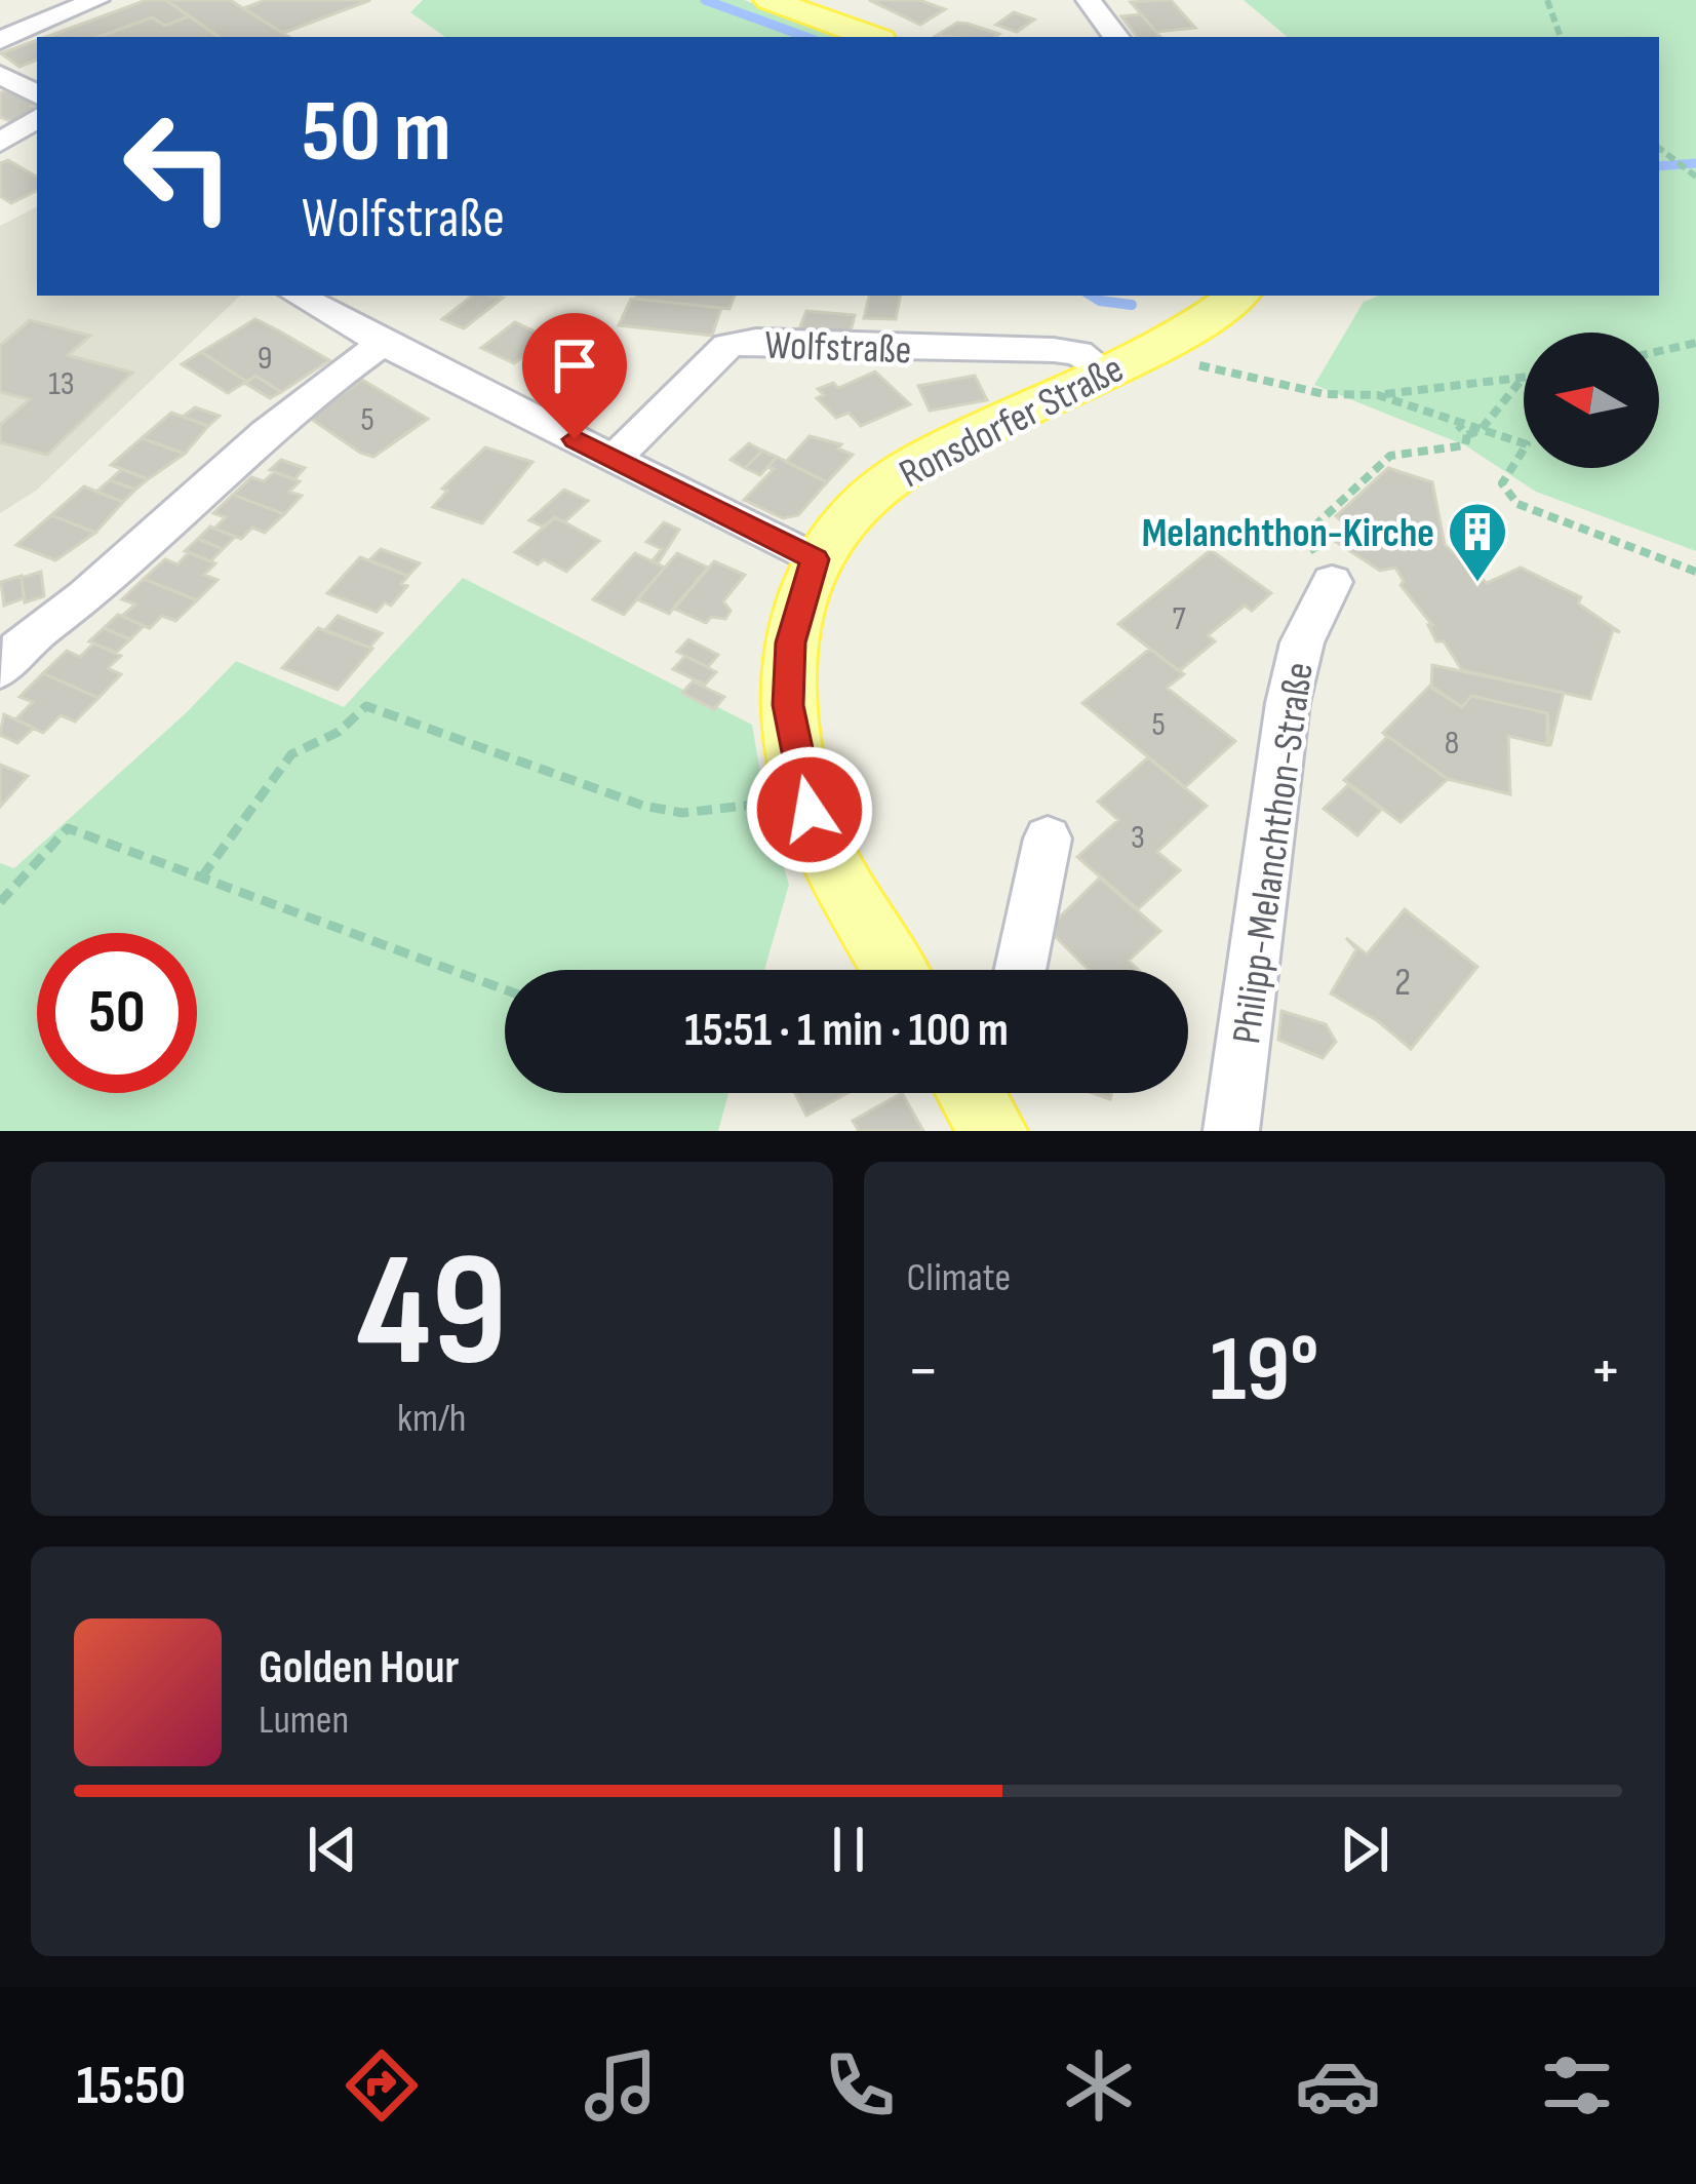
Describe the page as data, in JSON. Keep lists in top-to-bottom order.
{
  "streets": {
    "main road": ["Ronsdorfer Straße"],
    "street": ["Wolfstraße", "Philipp-Melanchthon-Straße"]
  },
  "crossings": [
    ["Wolfstraße", "Ronsdorfer Straße"]
  ],
  "places": {
    "building": ["Melanchthon-Kirche"]
  },
  "house_numbers": [
    "9",
    "13",
    "5",
    "7",
    "5",
    "8",
    "3",
    "2"
  ],
  "north": "left",
  "page": {
    "turn": ["50 m", "Wolfstraße"],
    "limit": "50",
    "trip": "15:51 · 1 min · 100 m",
    "tile": [
      ["49", "km/h"],
      "Climate"
    ],
    "heat": ["−", "19°", "+"],
    "song": ["Golden Hour", "Lumen"],
    "tabs": "15:50"
  }
}
